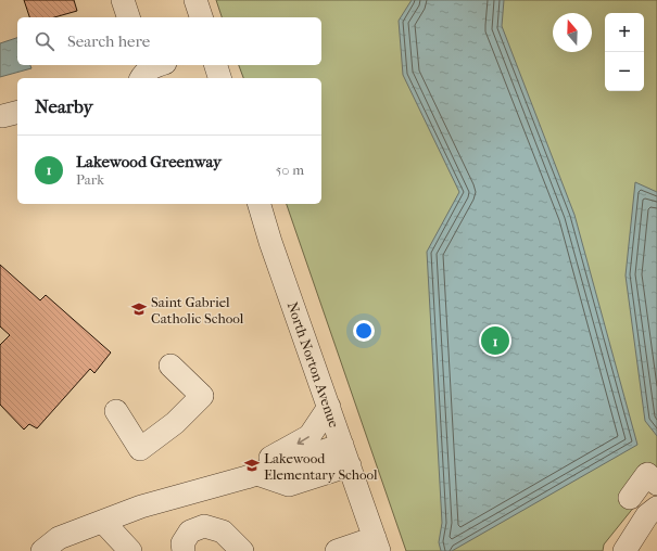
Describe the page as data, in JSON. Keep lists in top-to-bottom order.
{
  "streets": {
    "street": ["North Norton Avenue"]
  },
  "places": {
    "school or university": ["Saint Gabriel Catholic School", "Lakewood Elementary School"]
  },
  "north": "top",
  "page": {
    "map_buttons": ["+", "−"],
    "search": "Search here",
    "heading": "Nearby",
    "list": [
      {
        "mark": "1",
        "name": "Lakewood Greenway",
        "note": "Park",
        "value": "50 m"
      }
    ],
    "pins": "1"
  }
}
